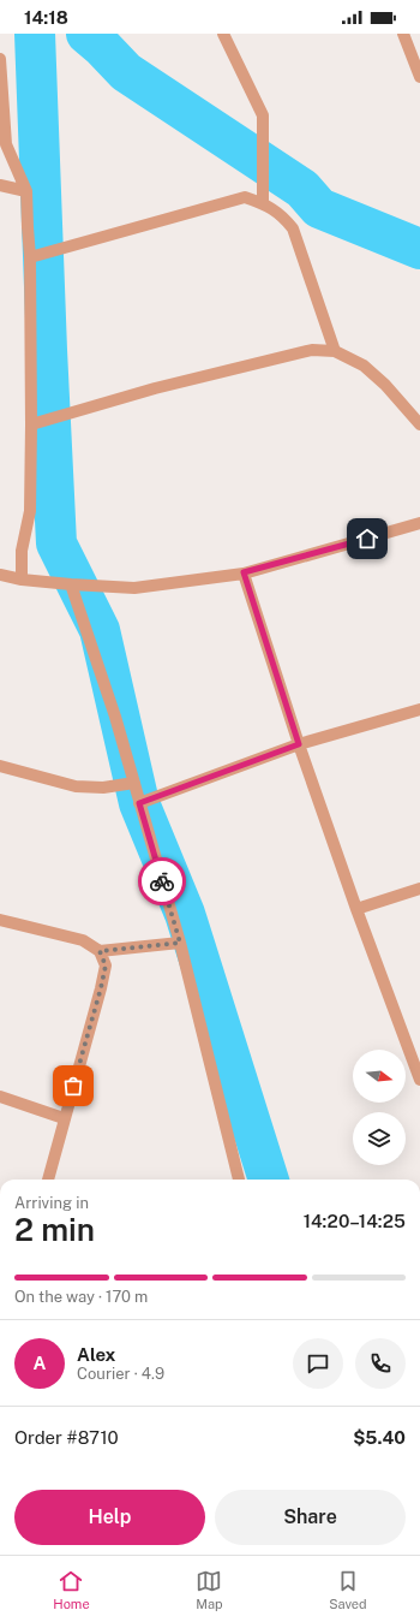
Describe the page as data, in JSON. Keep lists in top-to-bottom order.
{
  "north": "right",
  "page": {
    "status": "14:18",
    "heading": ["2 min", "Arriving in", "14:20–14:25"],
    "panel": [
      "Alex",
      "Courier · 4.9",
      "Order #8710",
      "$5.40"
    ],
    "bar": "On the way · 170 m",
    "round": "A",
    "buttons": ["Help", "Share"],
    "tabs": ["Home", "Map", "Saved"]
  }
}
